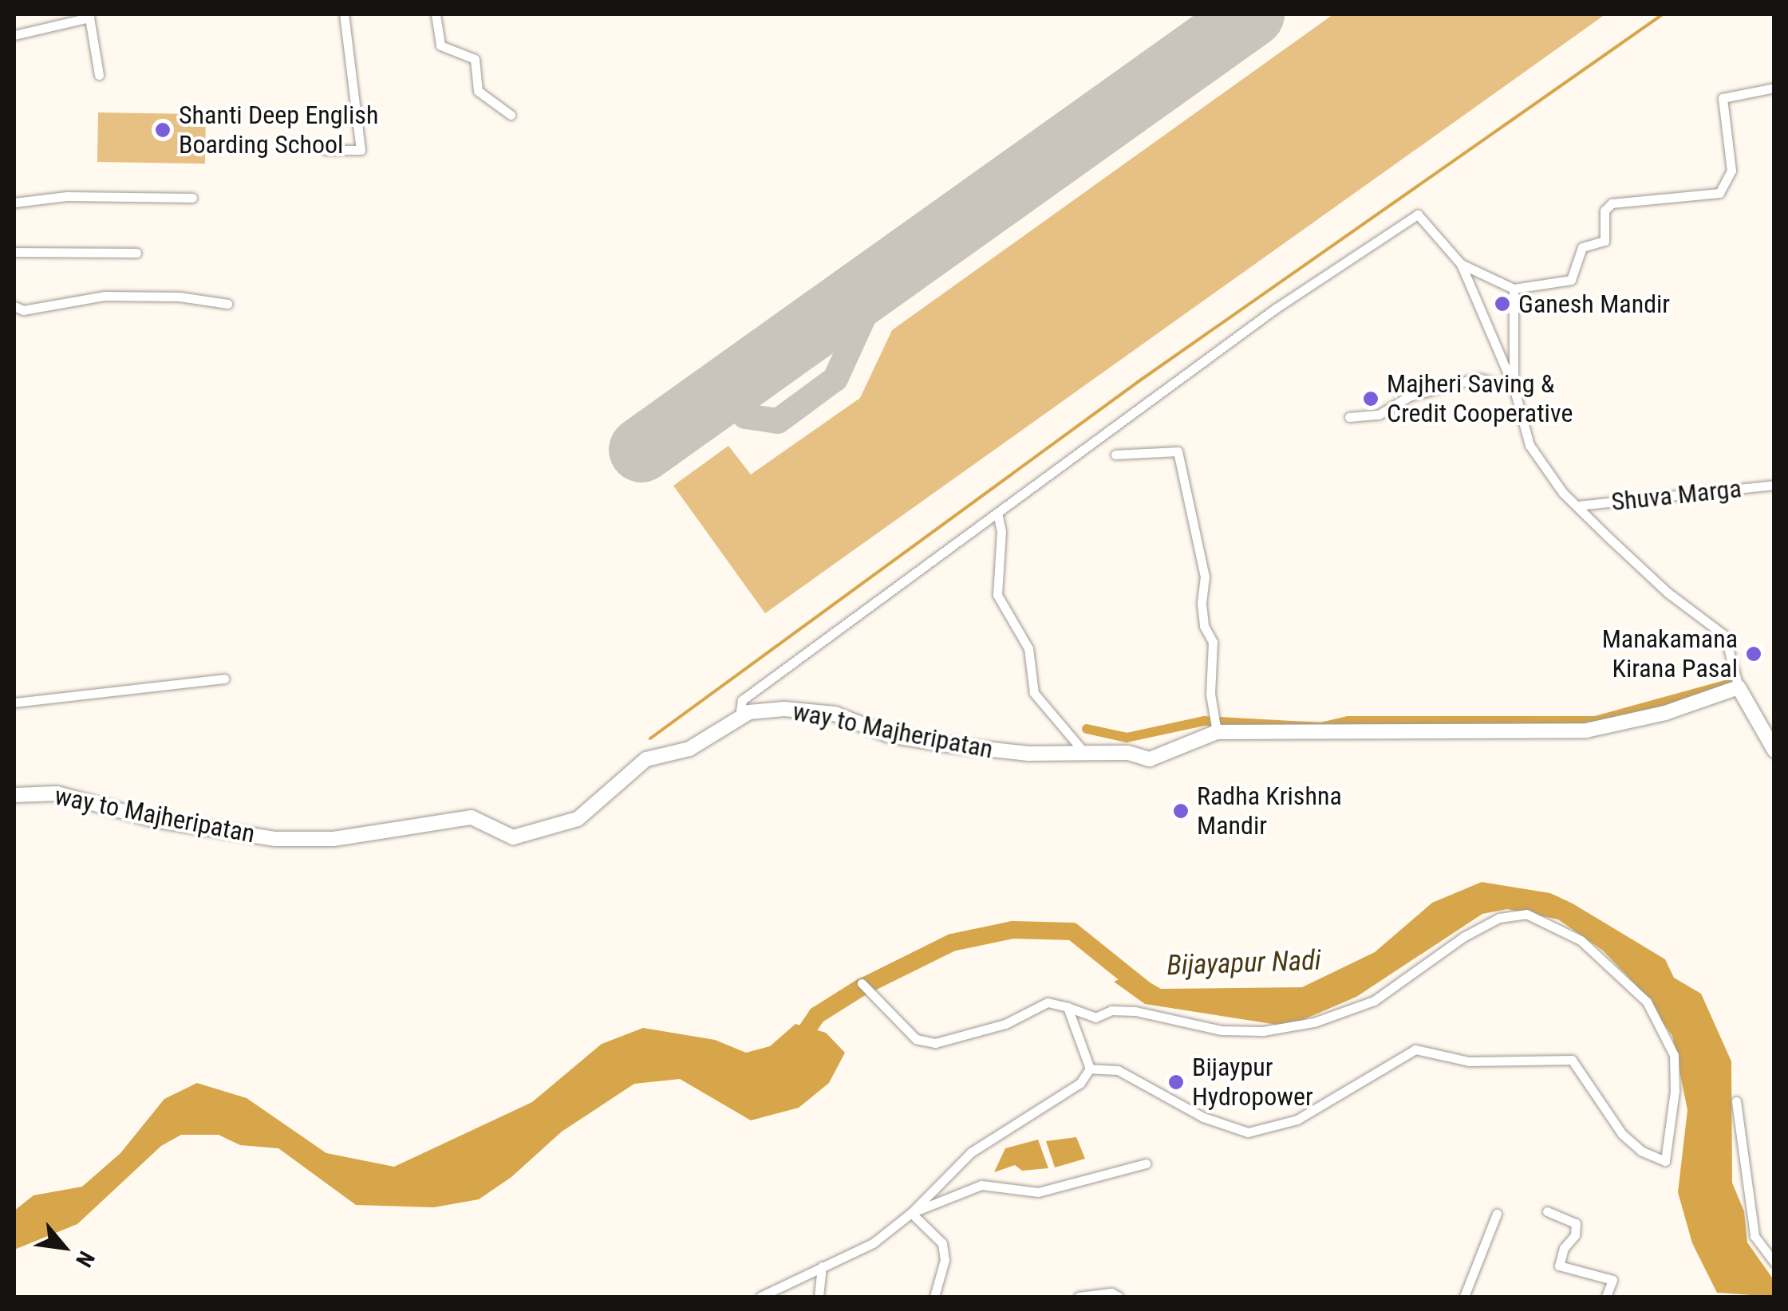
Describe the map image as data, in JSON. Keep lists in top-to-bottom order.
{
  "streets": {
    "main road": ["way to Majheripatan"],
    "street": ["Shuva Marga"]
  },
  "water": ["Bijayapur Nadi"],
  "places": [
    "Shanti Deep English Boarding School",
    "Ganesh Mandir",
    "Majheri Saving & Credit Cooperative",
    "Manakamana Kirana Pasal",
    "Radha Krishna Mandir",
    "Bijaypur Hydropower"
  ],
  "north": "bottom right"
}
